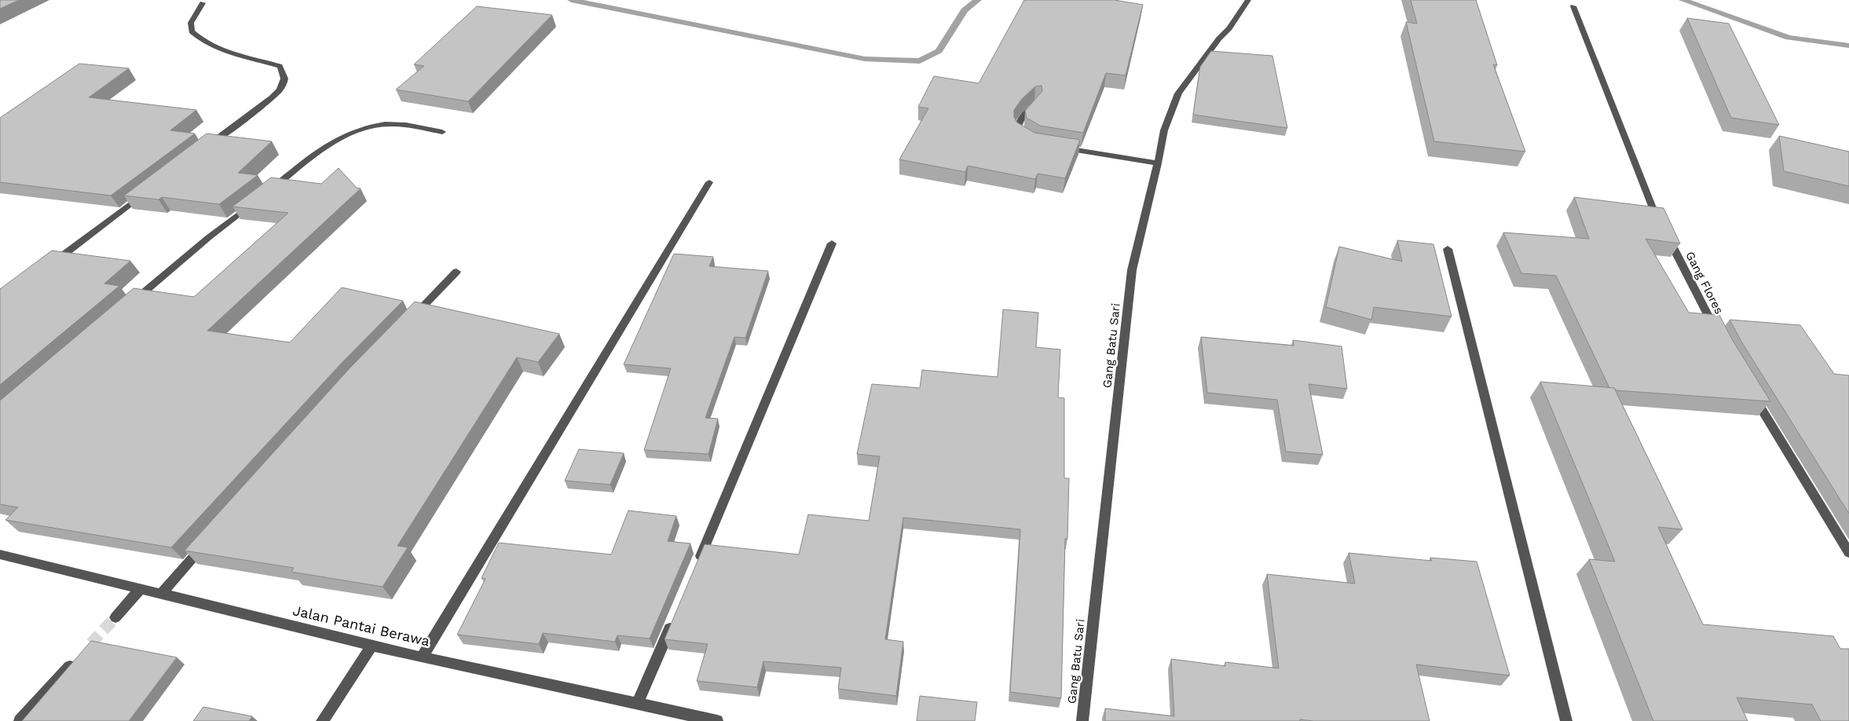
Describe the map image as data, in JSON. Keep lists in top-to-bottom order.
{
  "streets": {
    "street": ["Gang Flores", "Gang Batu Sari", "Jalan Pantai Berawa"]
  }
}
